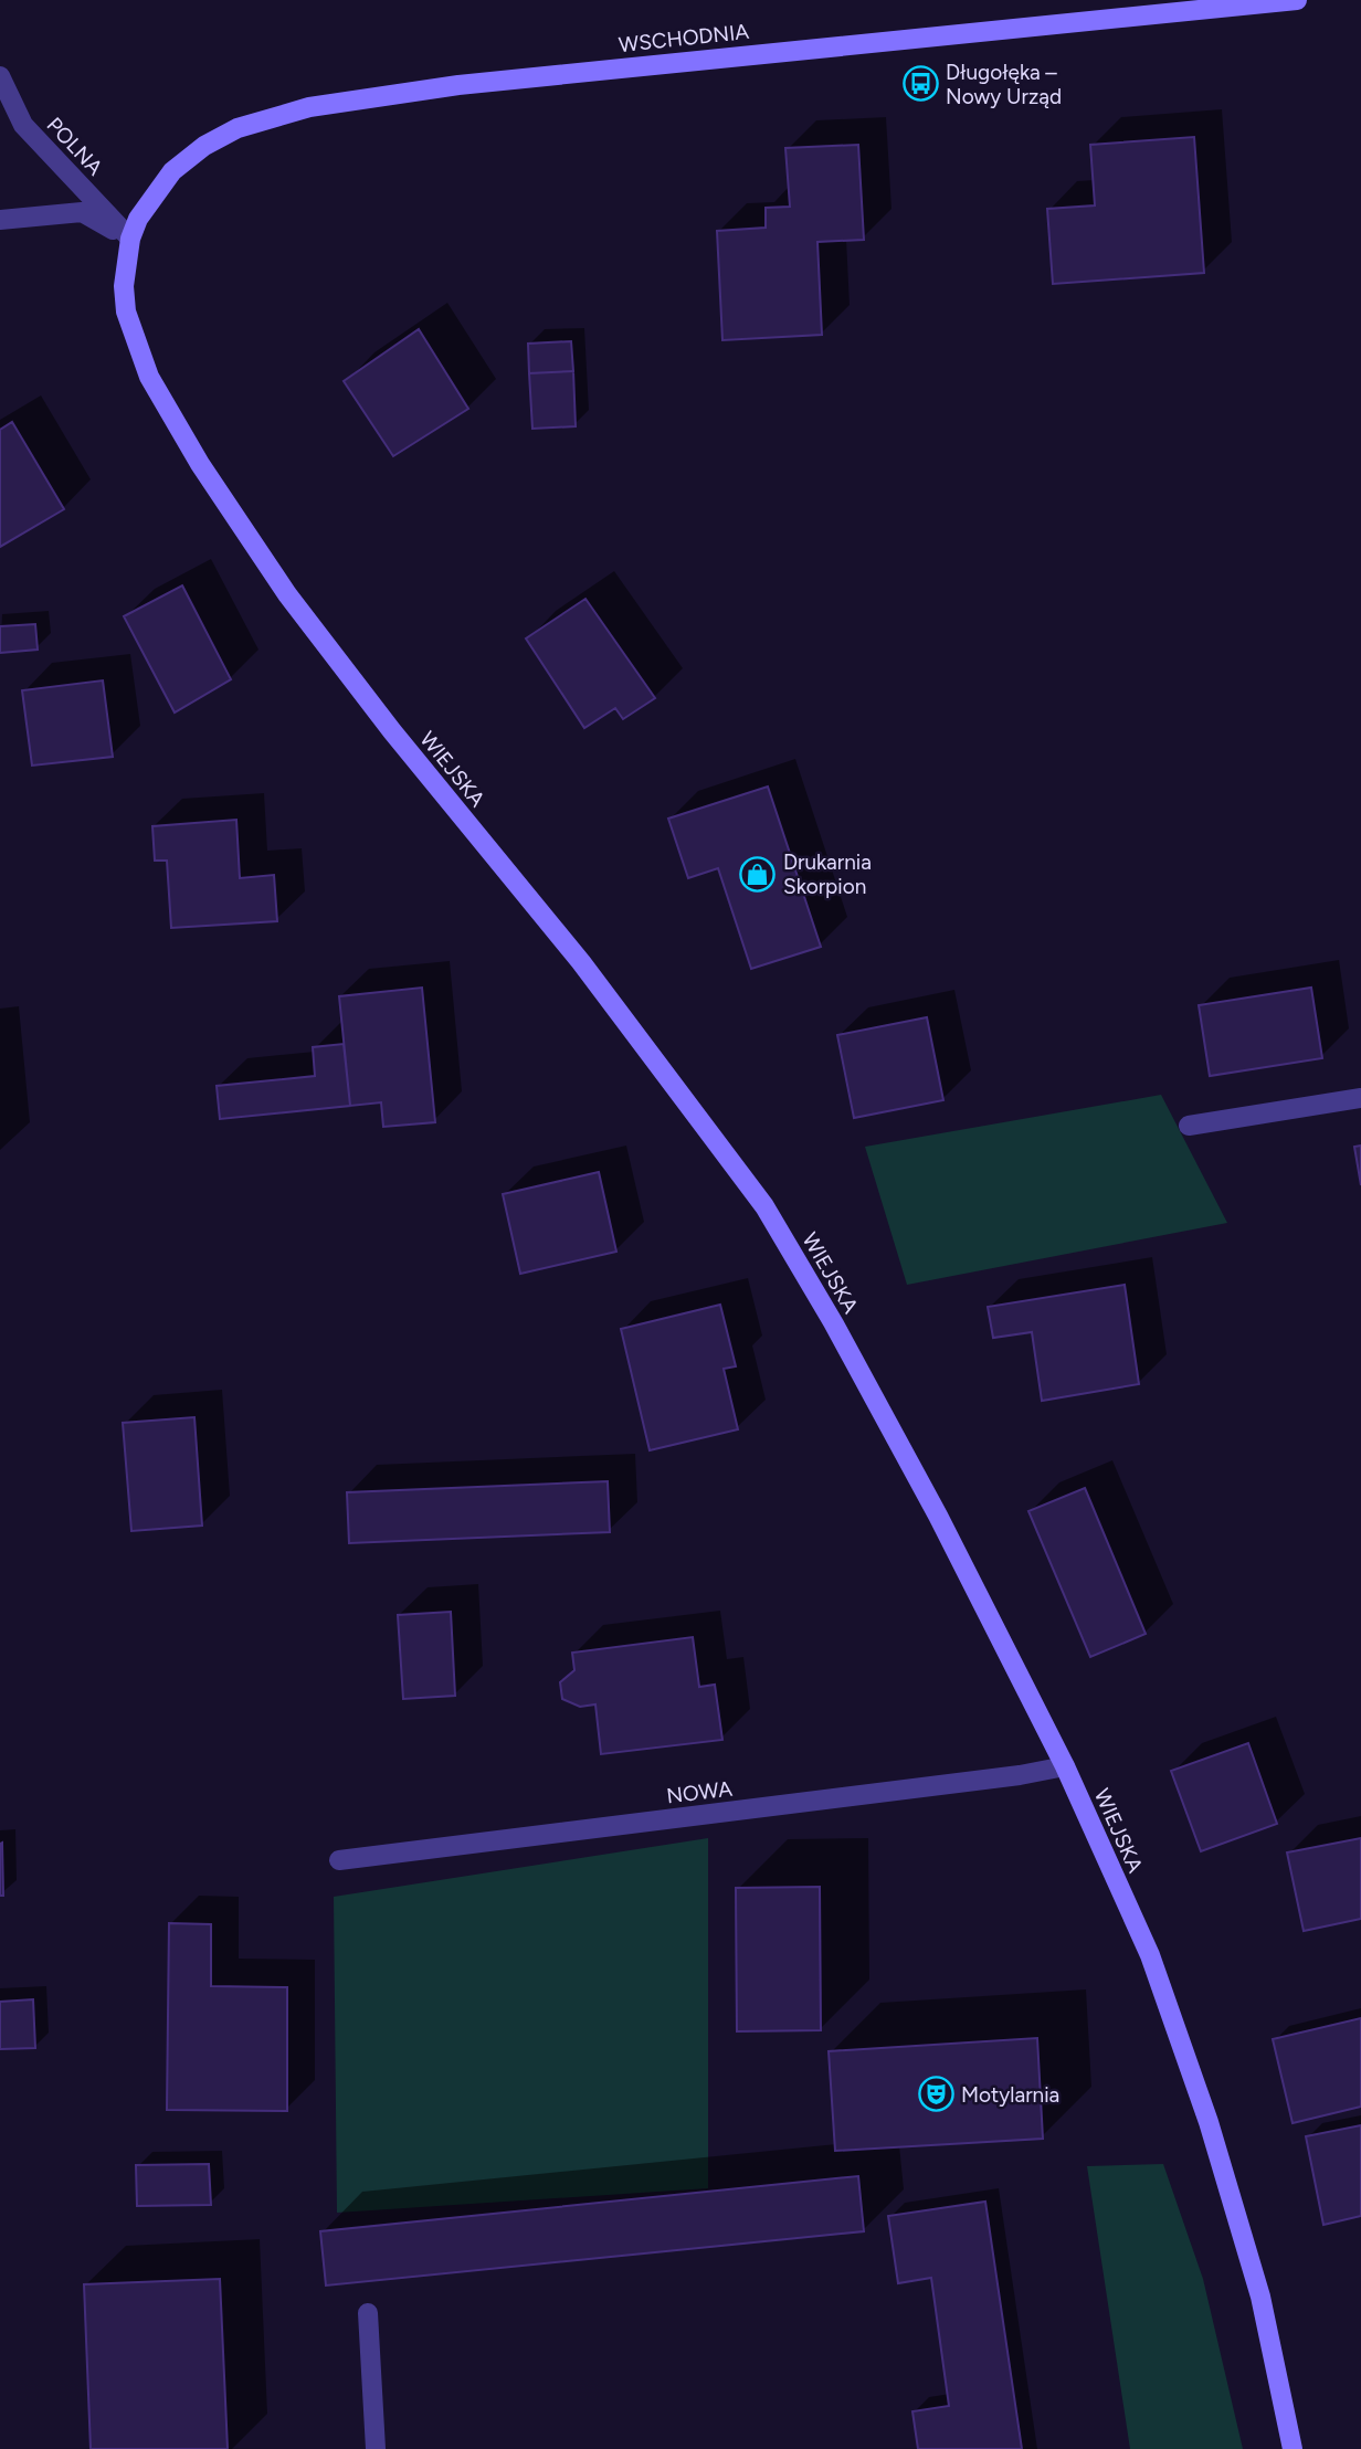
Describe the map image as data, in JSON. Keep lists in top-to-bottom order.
{
  "streets": {
    "street": [
      "WSCHODNIA",
      "POLNA",
      "WIEJSKA",
      "NOWA"
    ]
  },
  "crossings": [
    ["WSCHODNIA", "POLNA"],
    ["WSCHODNIA", "WIEJSKA"],
    ["POLNA", "WIEJSKA"],
    ["WIEJSKA", "NOWA"]
  ],
  "places": {
    "bus stop": ["Długołęka – Nowy Urząd"],
    "shop": ["Drukarnia Skorpion"],
    "theatre": ["Motylarnia"]
  }
}
